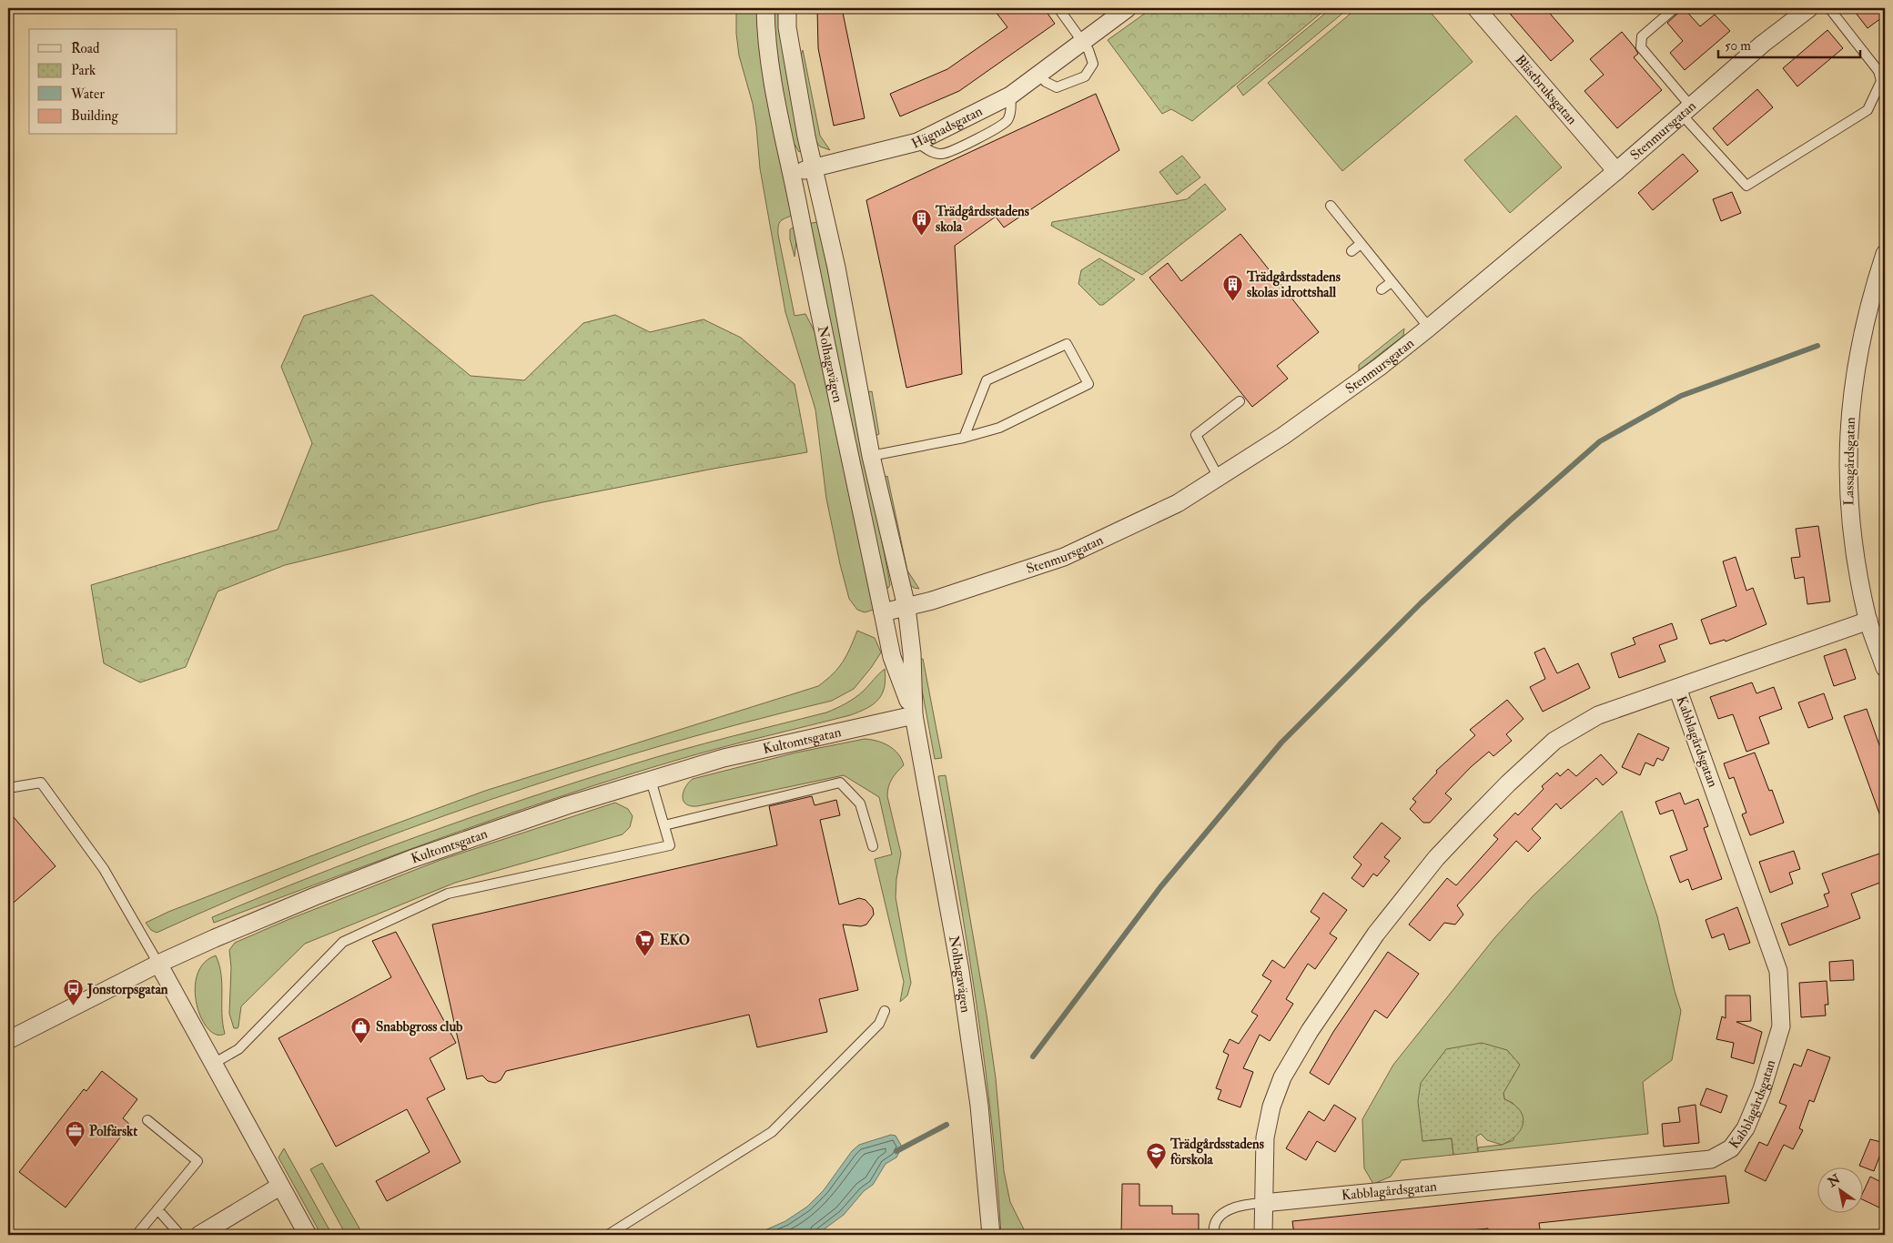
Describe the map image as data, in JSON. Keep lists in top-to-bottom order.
{
  "streets": {
    "street": [
      "Blästbruksgatan",
      "Hägnadsgatan",
      "Stenmursgatan",
      "Nolhagavägen",
      "Lassagårdsgatan",
      "Kultomtsgatan",
      "Kabblagårdsgatan"
    ]
  },
  "crossings": [
    ["Blästbruksgatan", "Stenmursgatan"],
    ["Hägnadsgatan", "Nolhagavägen"],
    ["Stenmursgatan", "Nolhagavägen"],
    ["Nolhagavägen", "Kultomtsgatan"],
    ["Lassagårdsgatan", "Kabblagårdsgatan"]
  ],
  "places": {
    "building": ["Trädgårdsstadens skola", "Trädgårdsstadens skolas idrottshall"],
    "supermarket": ["EKO"],
    "bus stop": ["Jonstorpsgatan"],
    "shop": ["Snabbgross club"],
    "office": ["Polfärskt"],
    "school or university": ["Trädgårdsstadens förskola"]
  },
  "legend": [
    "Road",
    "Park",
    "Water",
    "Building"
  ],
  "scale_bar": "50 m",
  "north": "top left"
}
